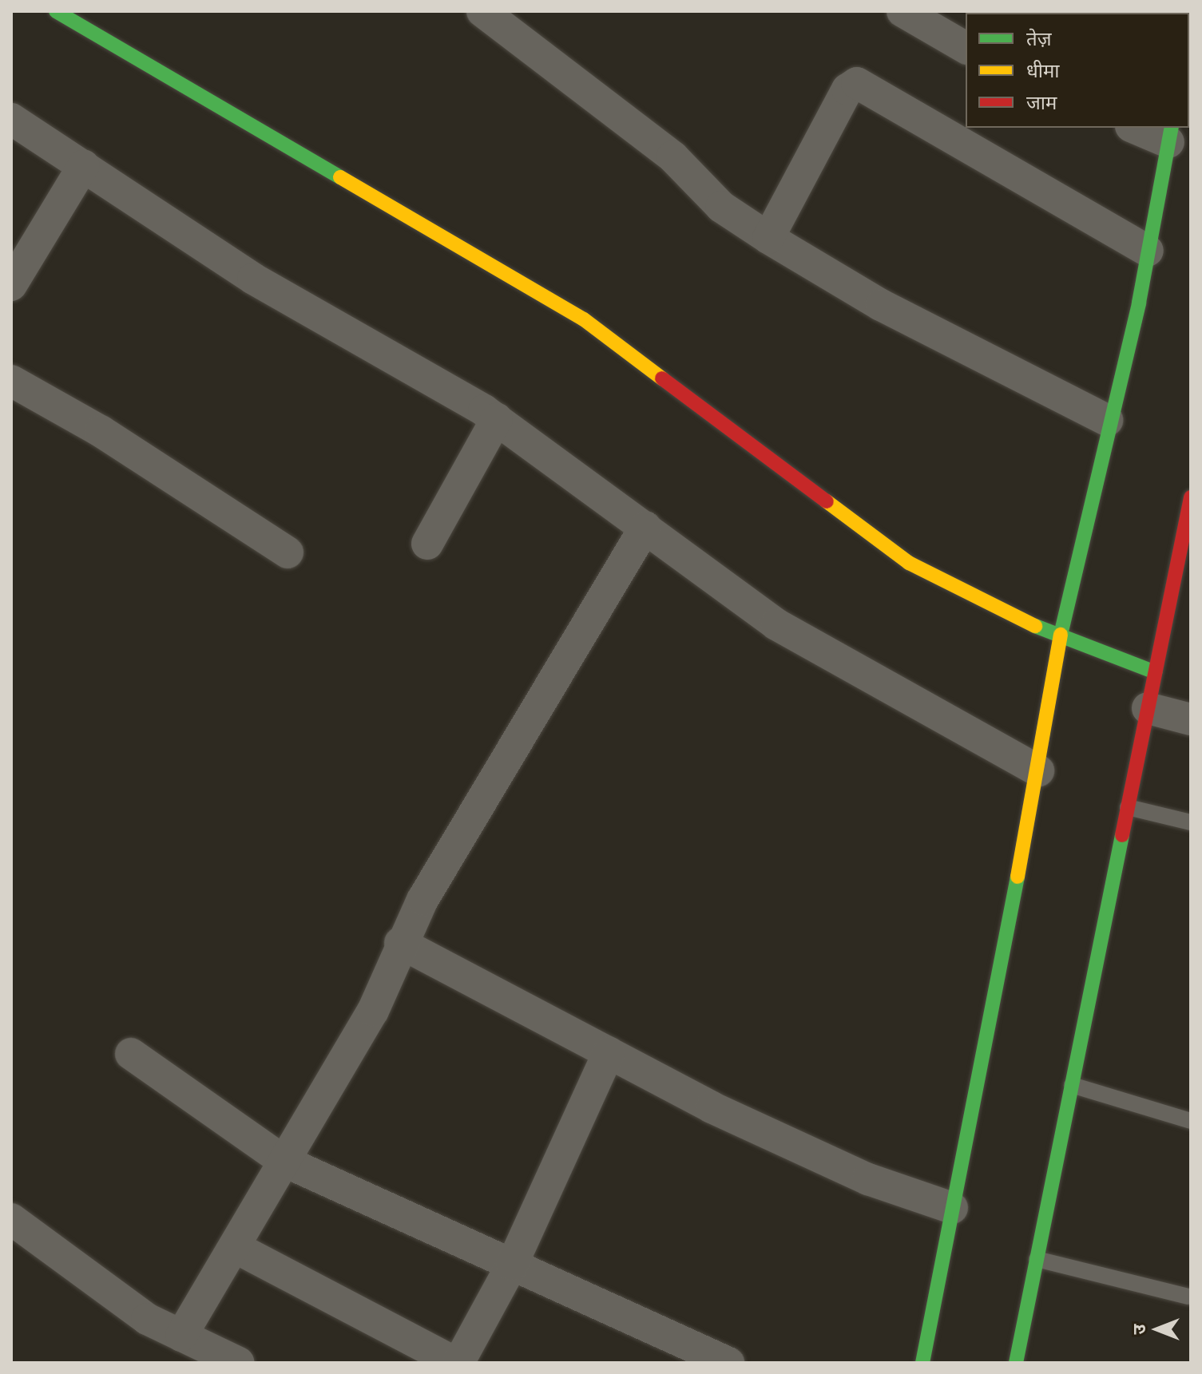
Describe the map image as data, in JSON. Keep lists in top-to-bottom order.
{
  "legend": ["तेज़", "धीमा", "जाम"],
  "north": "left"
}
